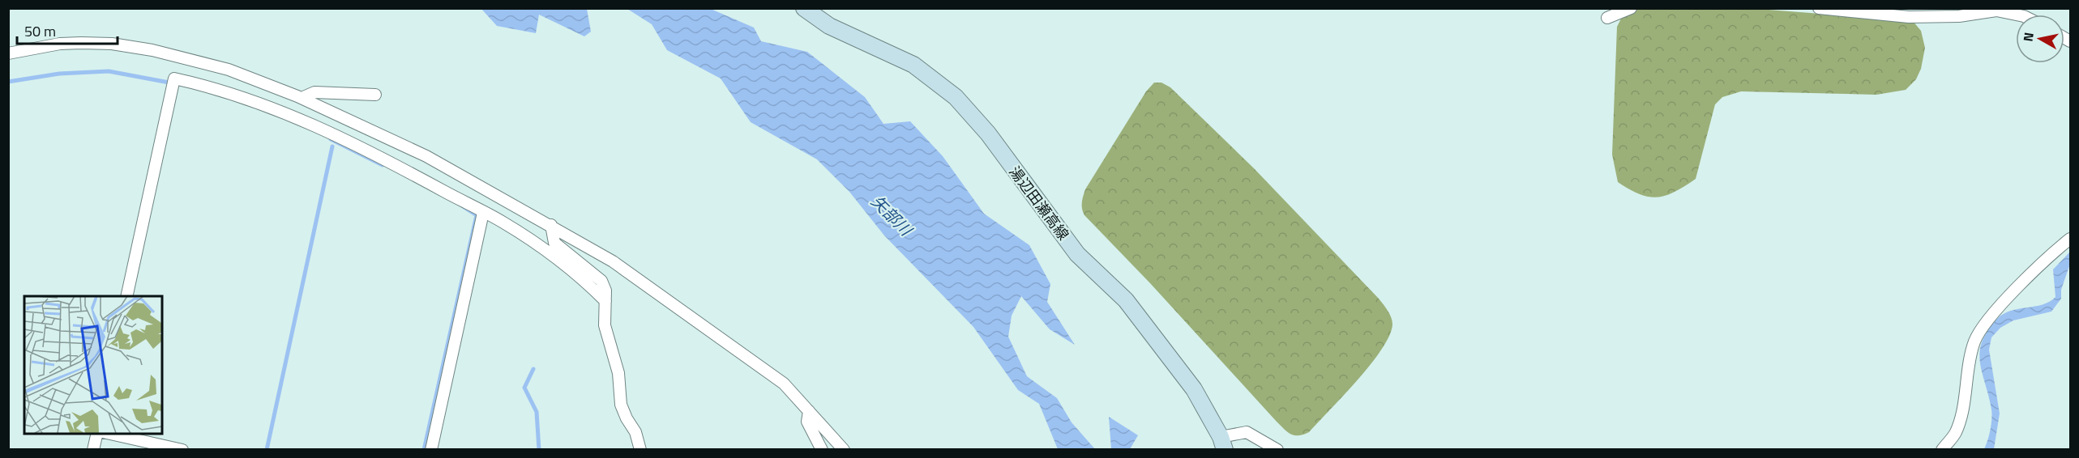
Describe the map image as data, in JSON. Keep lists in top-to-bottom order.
{
  "streets": {
    "main road": ["湯辺田瀬高線"]
  },
  "water": ["矢部川"],
  "scale_bar": "50 m",
  "north": "left"
}
